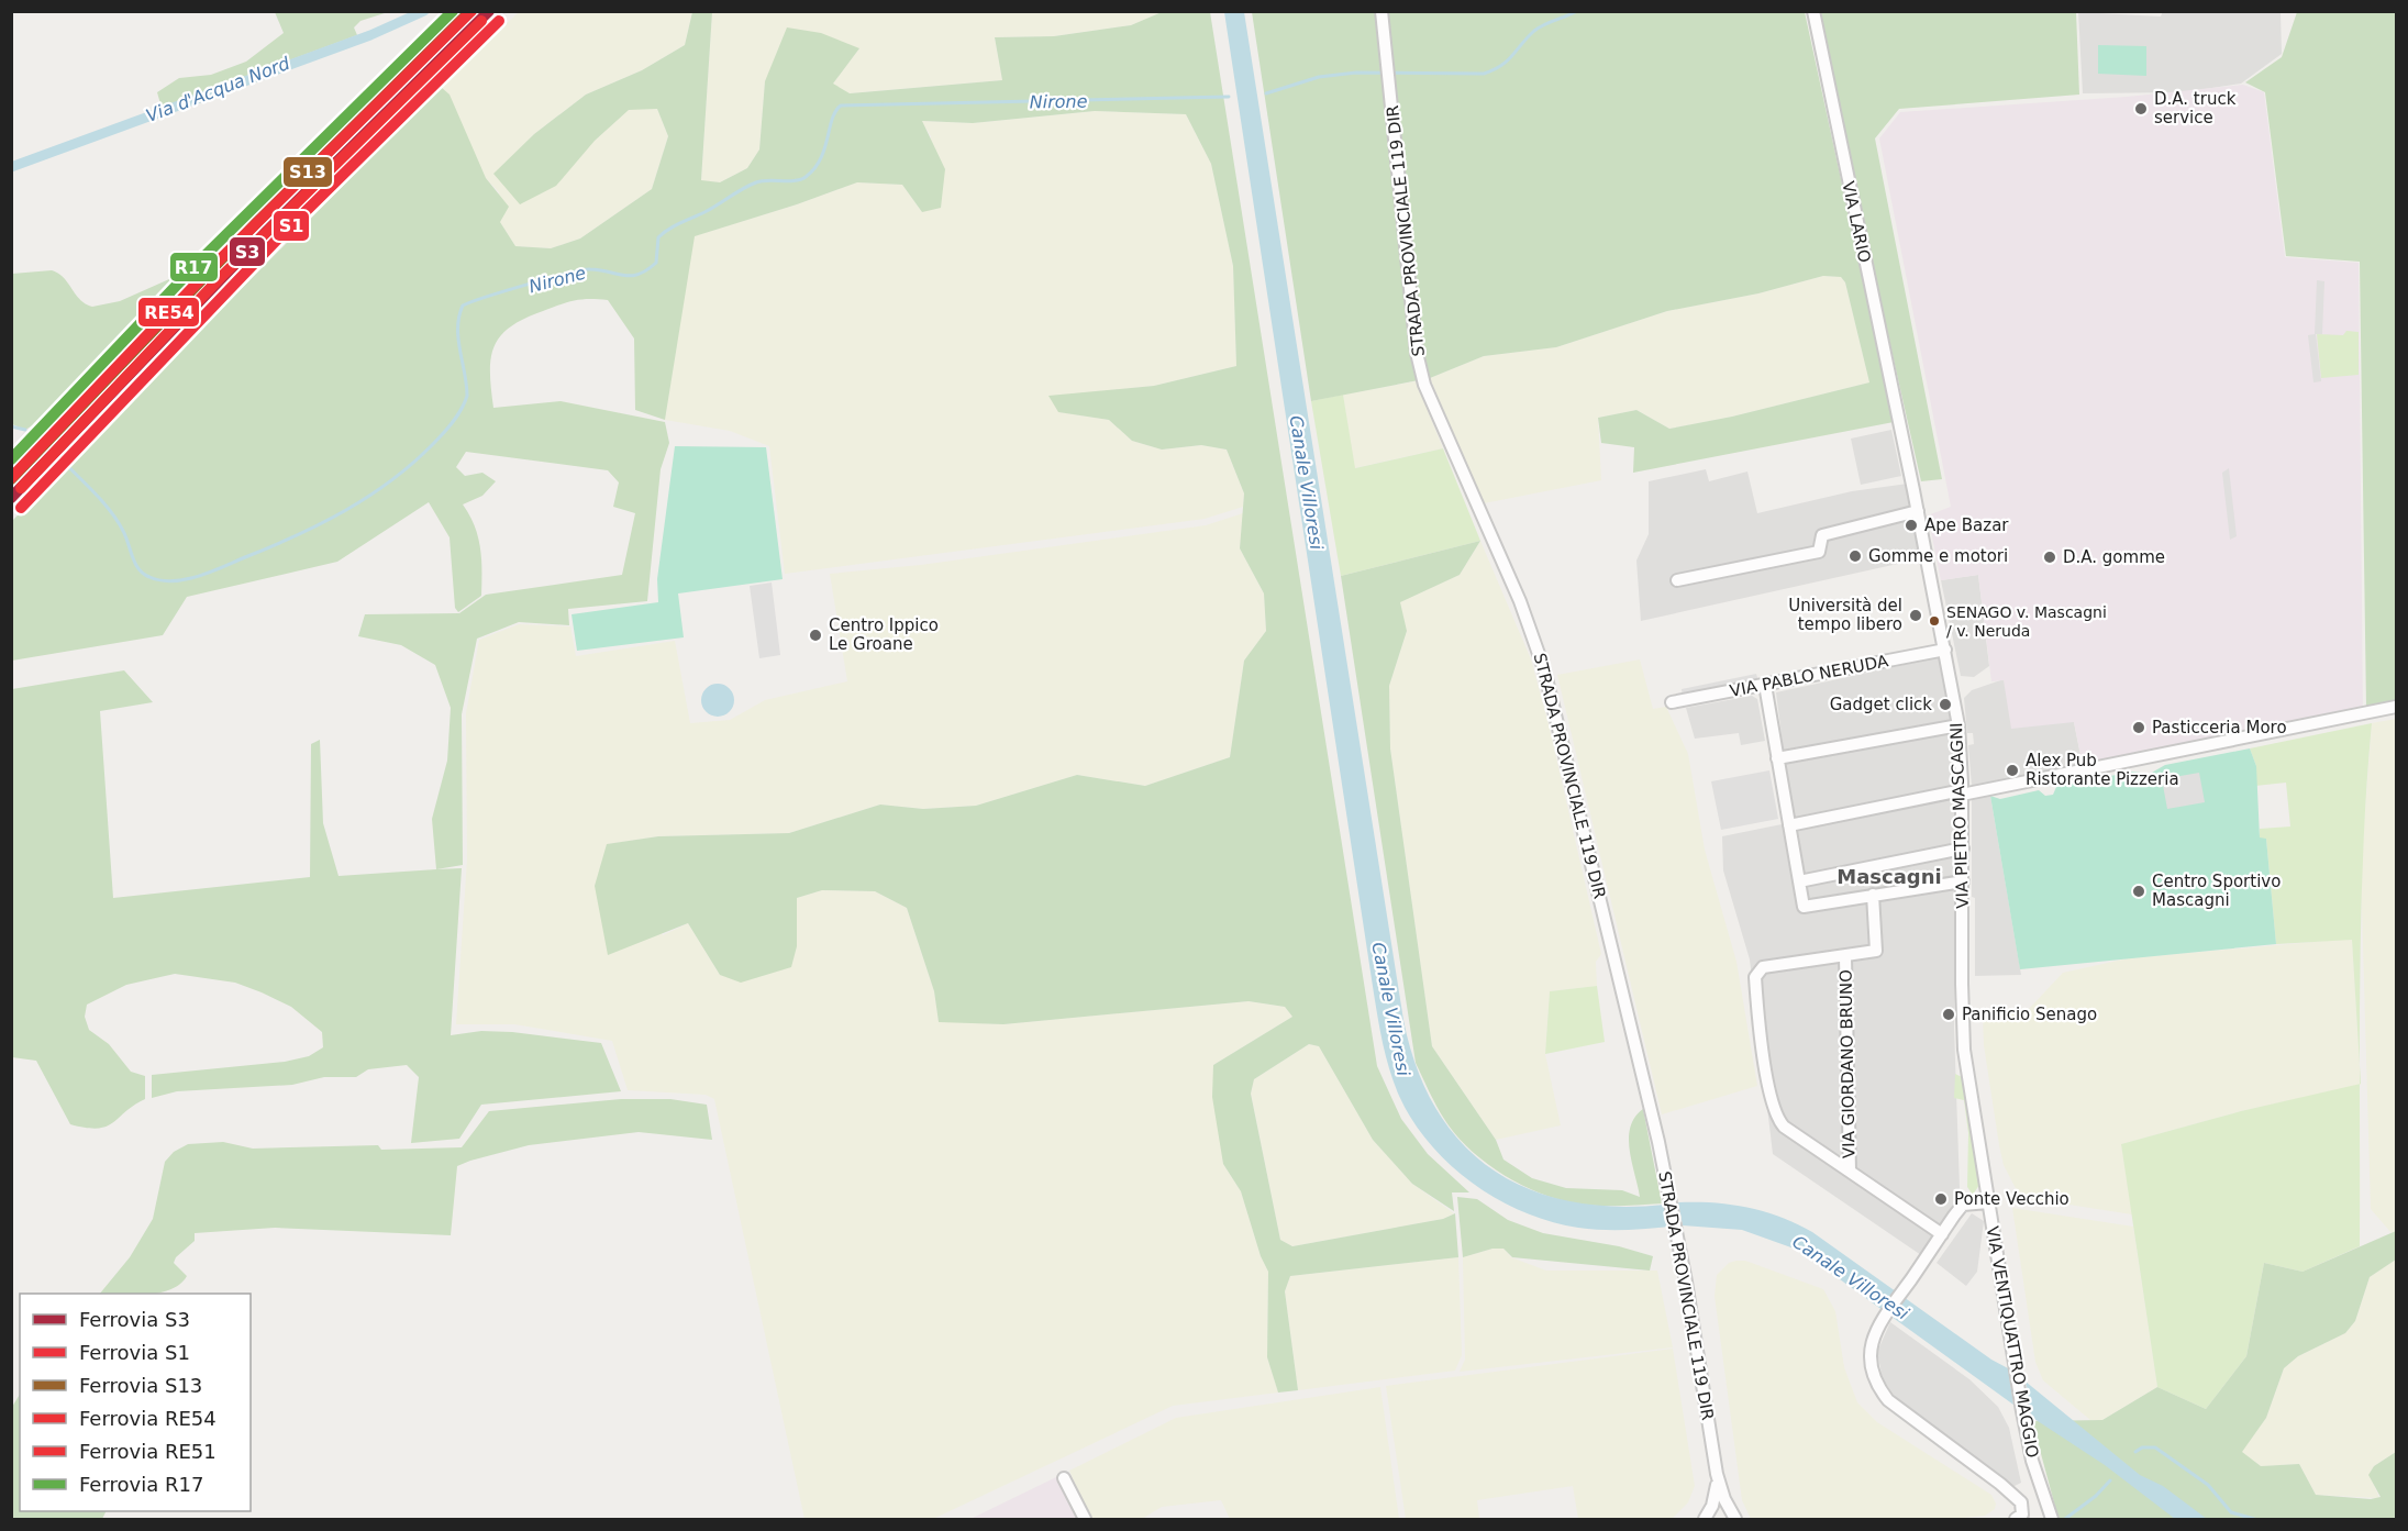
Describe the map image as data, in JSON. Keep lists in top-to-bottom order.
{
  "streets": {
    "street": [
      "VIA LARIO",
      "STRADA PROVINCIALE 119 DIR",
      "VIA PABLO NERUDA",
      "VIA PIETRO MASCAGNI",
      "VIA GIORDANO BRUNO",
      "VIA VENTIQUATTRO MAGGIO"
    ]
  },
  "crossings": [
    ["VIA LARIO", "VIA PIETRO MASCAGNI"],
    ["VIA PABLO NERUDA", "VIA PIETRO MASCAGNI"],
    ["VIA PIETRO MASCAGNI", "VIA VENTIQUATTRO MAGGIO"]
  ],
  "districts": ["Mascagni"],
  "water": ["Via d'Acqua Nord", "Nirone", "Canale Villoresi"],
  "places": [
    "D.A. truck service",
    "Ape Bazar",
    "Gomme e motori",
    "D.A. gomme",
    "Università del tempo libero",
    "SENAGO v. Mascagni / v. Neruda",
    "Centro Ippico Le Groane",
    "Gadget click",
    "Pasticceria Moro",
    "Alex Pub Ristorante Pizzeria",
    "Centro Sportivo Mascagni",
    "Panificio Senago",
    "Ponte Vecchio"
  ],
  "lines": [
    "rail line S3",
    "rail line S13",
    "rail line RE54",
    "rail line R17",
    "rail line S1",
    "rail line RE51"
  ],
  "legend": [
    "Ferrovia S3",
    "Ferrovia S1",
    "Ferrovia S13",
    "Ferrovia RE54",
    "Ferrovia RE51",
    "Ferrovia R17"
  ]
}
